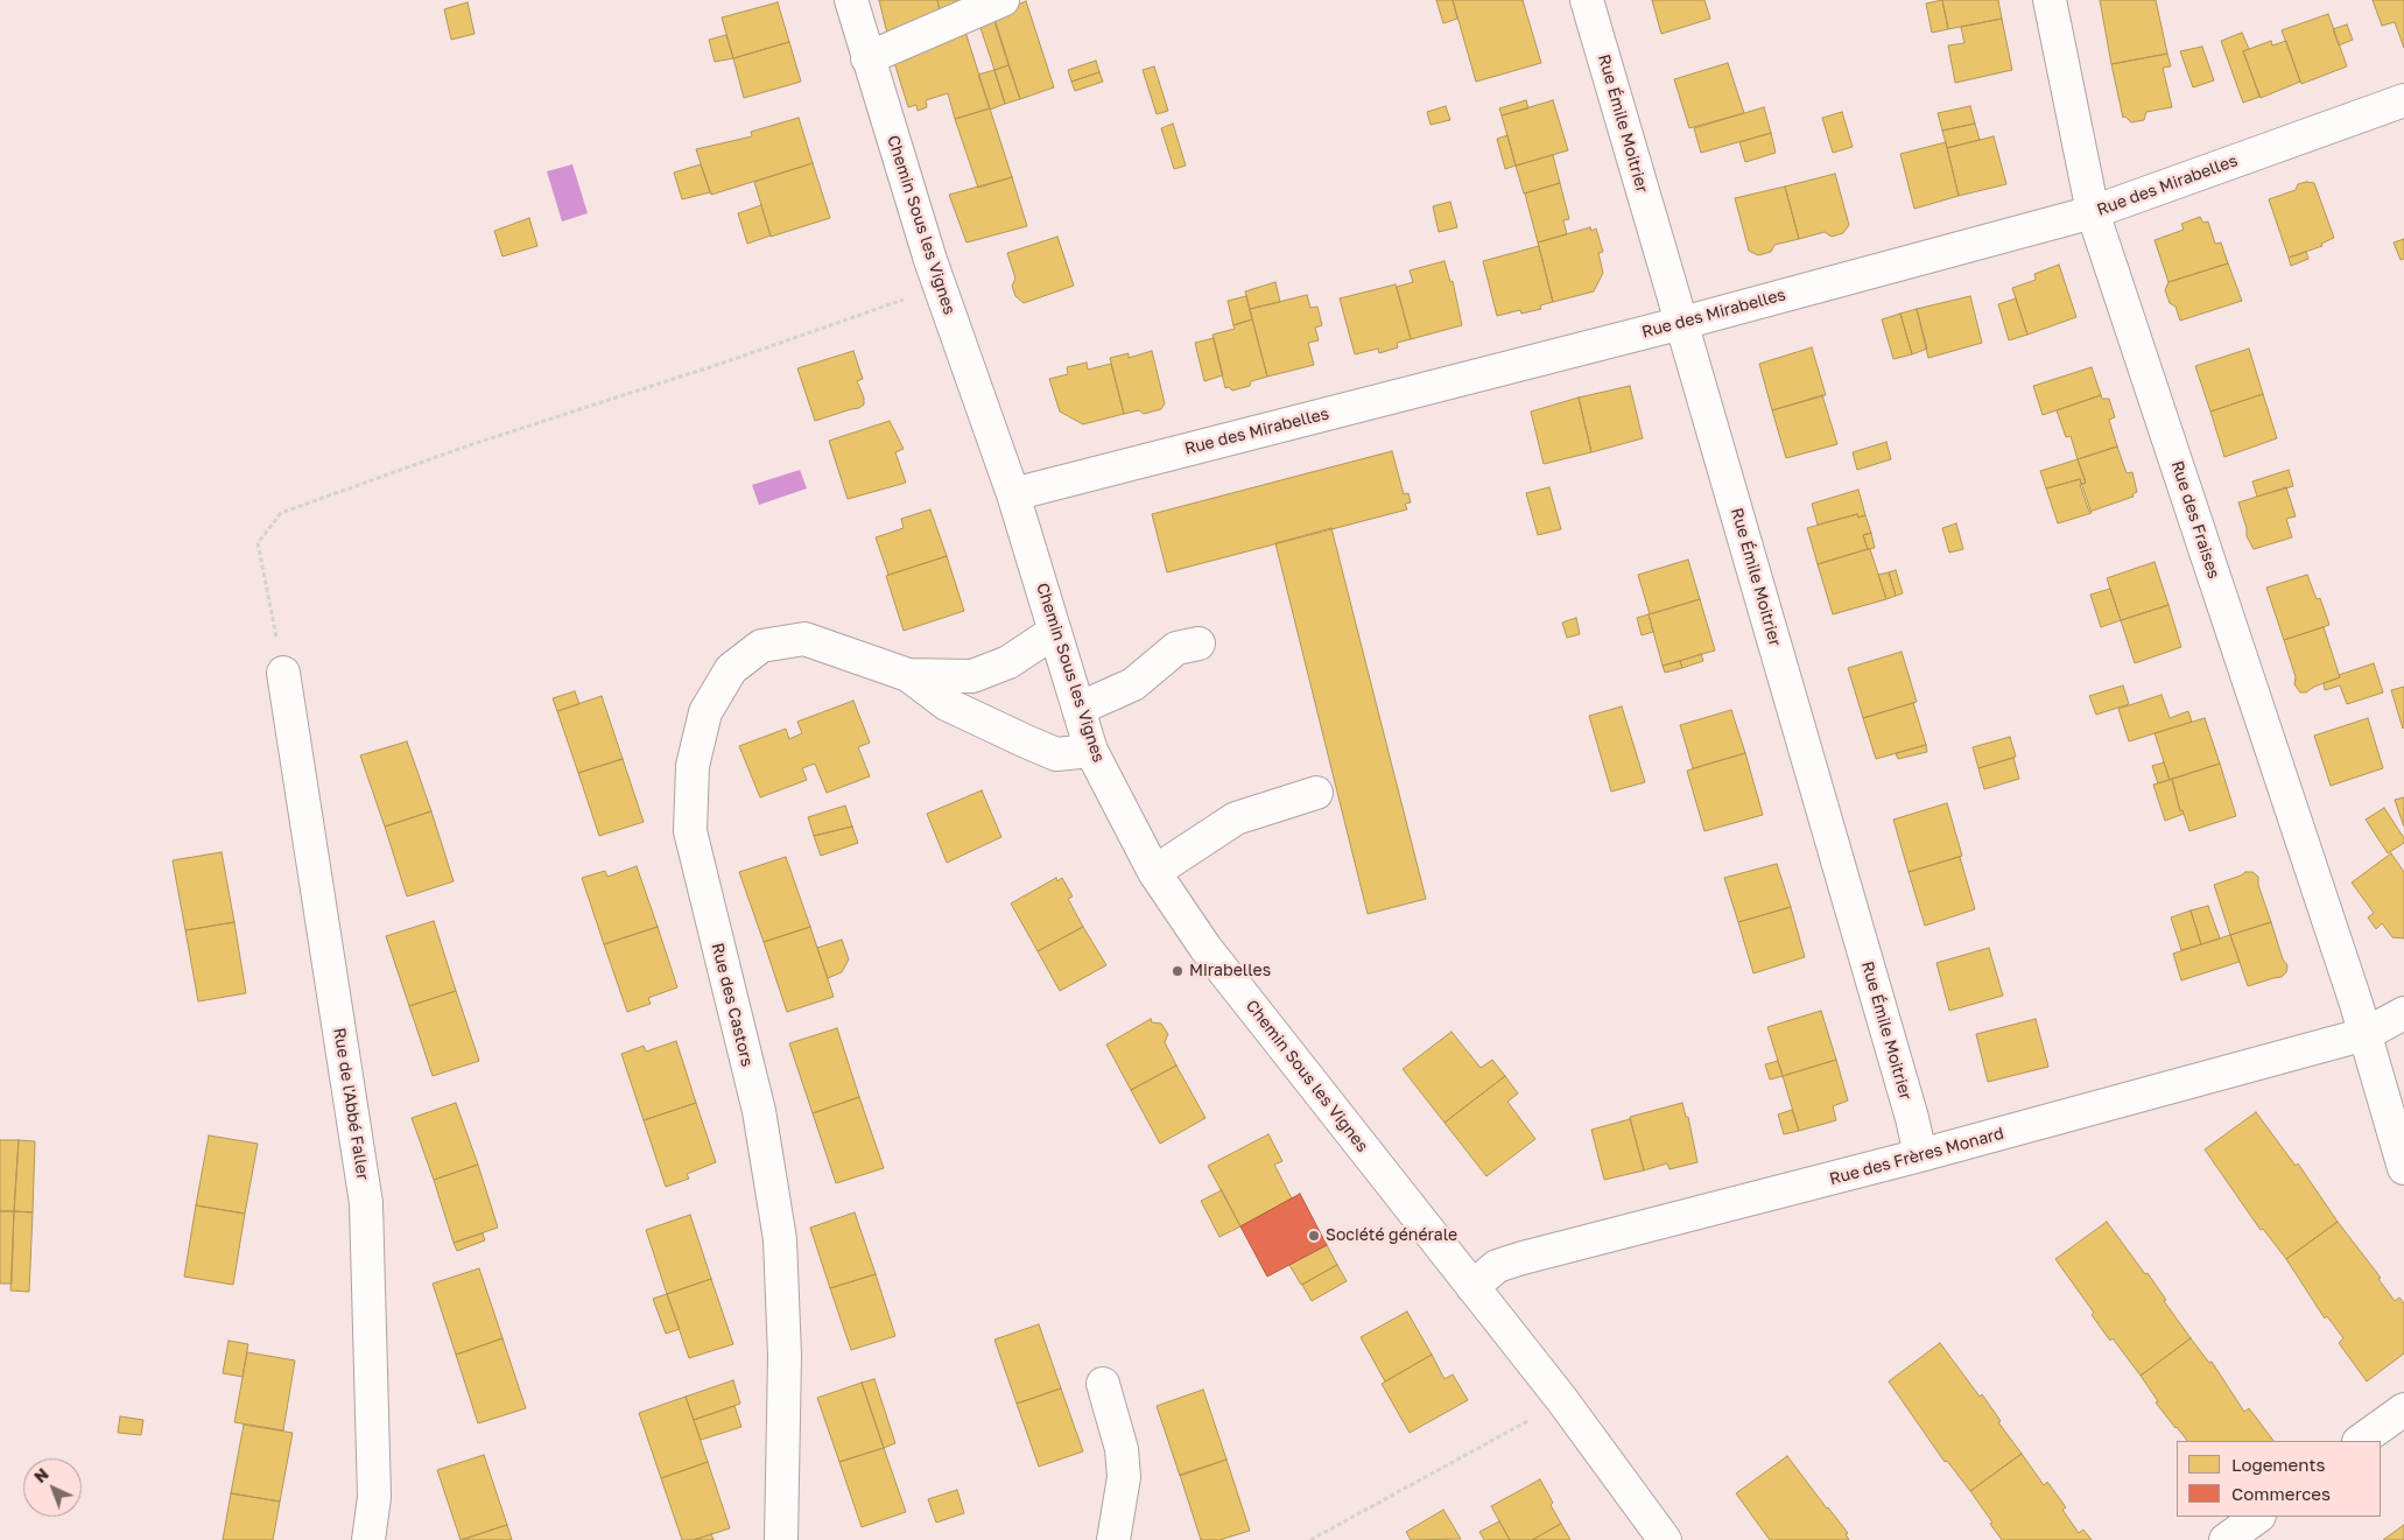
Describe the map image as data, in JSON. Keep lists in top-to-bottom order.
{
  "streets": {
    "street": [
      "Rue Émile Moitrier",
      "Rue des Mirabelles",
      "Chemin Sous les Vignes",
      "Rue des Fraises",
      "Rue des Castors",
      "Rue de l'Abbé Faller",
      "Rue des Frères Monard"
    ]
  },
  "crossings": [
    ["Rue Émile Moitrier", "Rue des Mirabelles"],
    ["Rue Émile Moitrier", "Rue des Frères Monard"],
    ["Rue des Mirabelles", "Chemin Sous les Vignes"],
    ["Rue des Mirabelles", "Rue des Fraises"],
    ["Chemin Sous les Vignes", "Rue des Castors"],
    ["Chemin Sous les Vignes", "Rue des Frères Monard"],
    ["Rue des Fraises", "Rue des Frères Monard"]
  ],
  "places": ["Mirabelles", "Société générale"],
  "legend": ["Logements", "Commerces"],
  "north": "top left"
}
